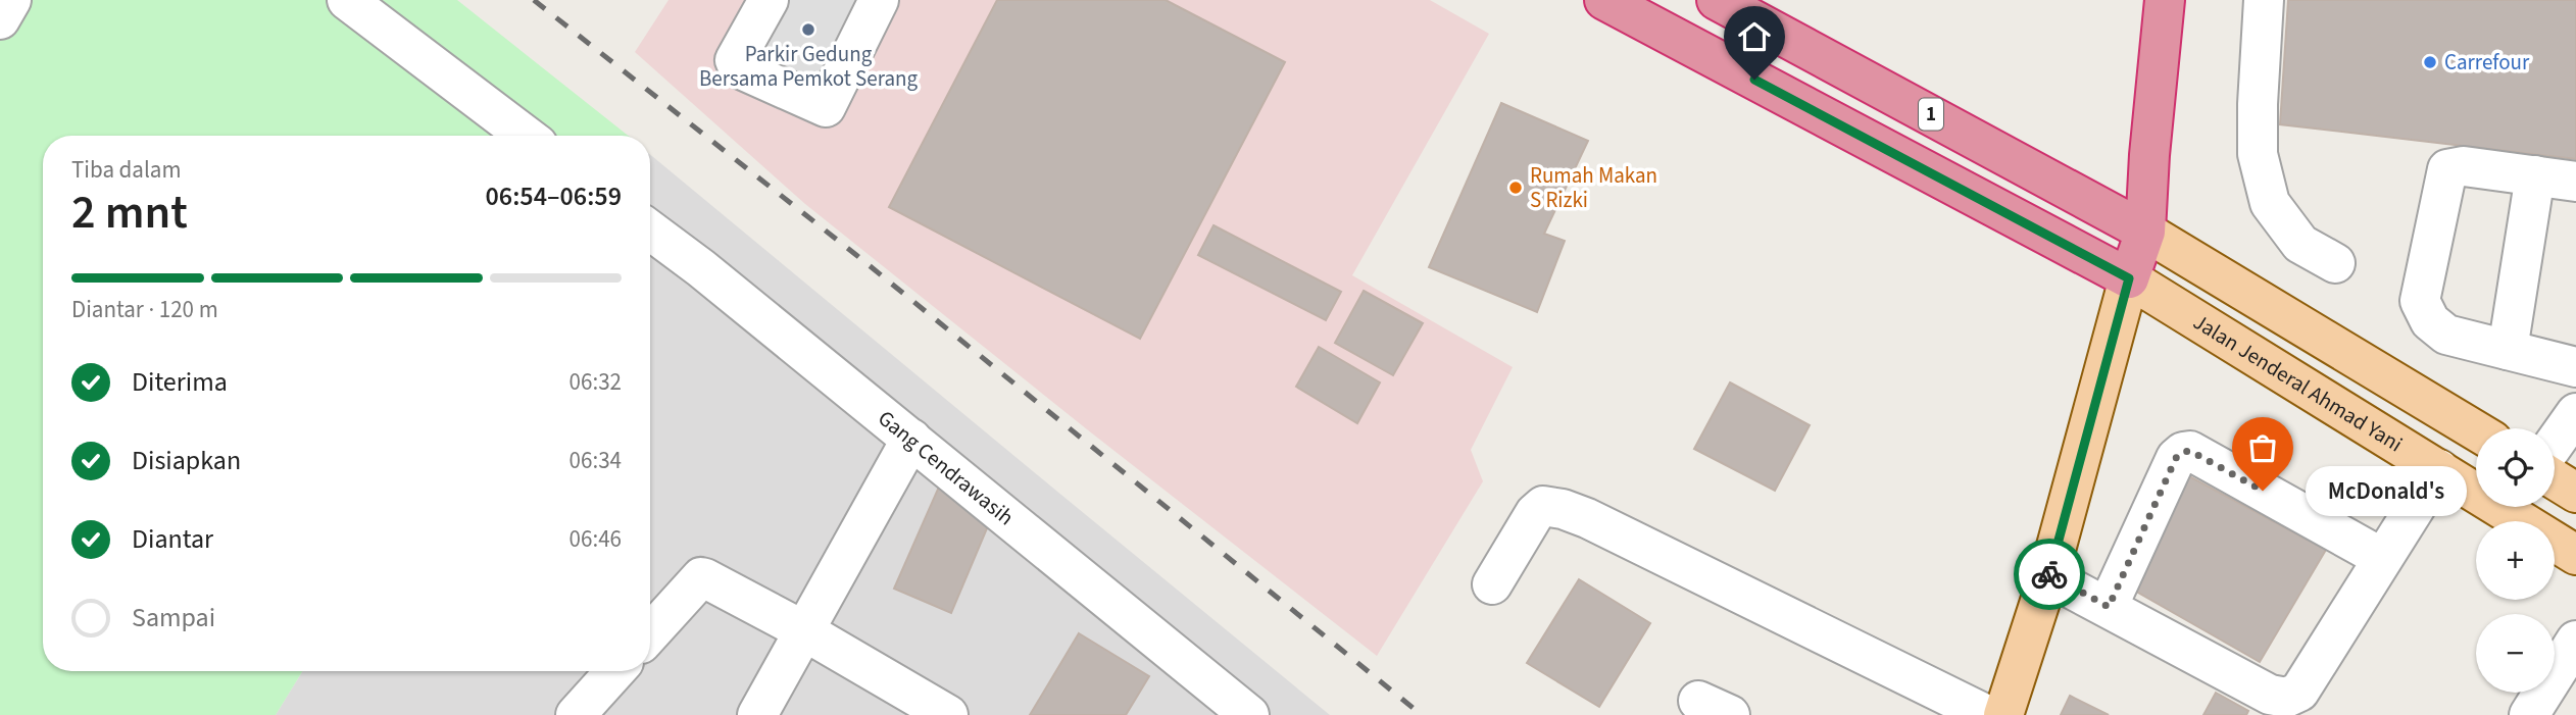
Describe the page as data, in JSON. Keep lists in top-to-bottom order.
{
  "streets": {
    "highway": ["1"],
    "main road": ["Jalan Jenderal Ahmad Yani"],
    "street": ["Gang Cendrawasih"]
  },
  "places": [
    "Parkir Gedung Bersama Pemkot Serang",
    "Carrefour",
    "Rumah Makan S Rizki",
    "McDonald's"
  ],
  "page": {
    "heading": ["2 mnt", "Tiba dalam", "06:54–06:59"],
    "bar": "Diantar · 120 m",
    "list": [
      ["Diterima", "06:32"],
      ["Disiapkan", "06:34"],
      ["Diantar", "06:46"],
      "Sampai"
    ],
    "map_buttons": ["+", "−"],
    "bubble": "McDonald's"
  }
}
